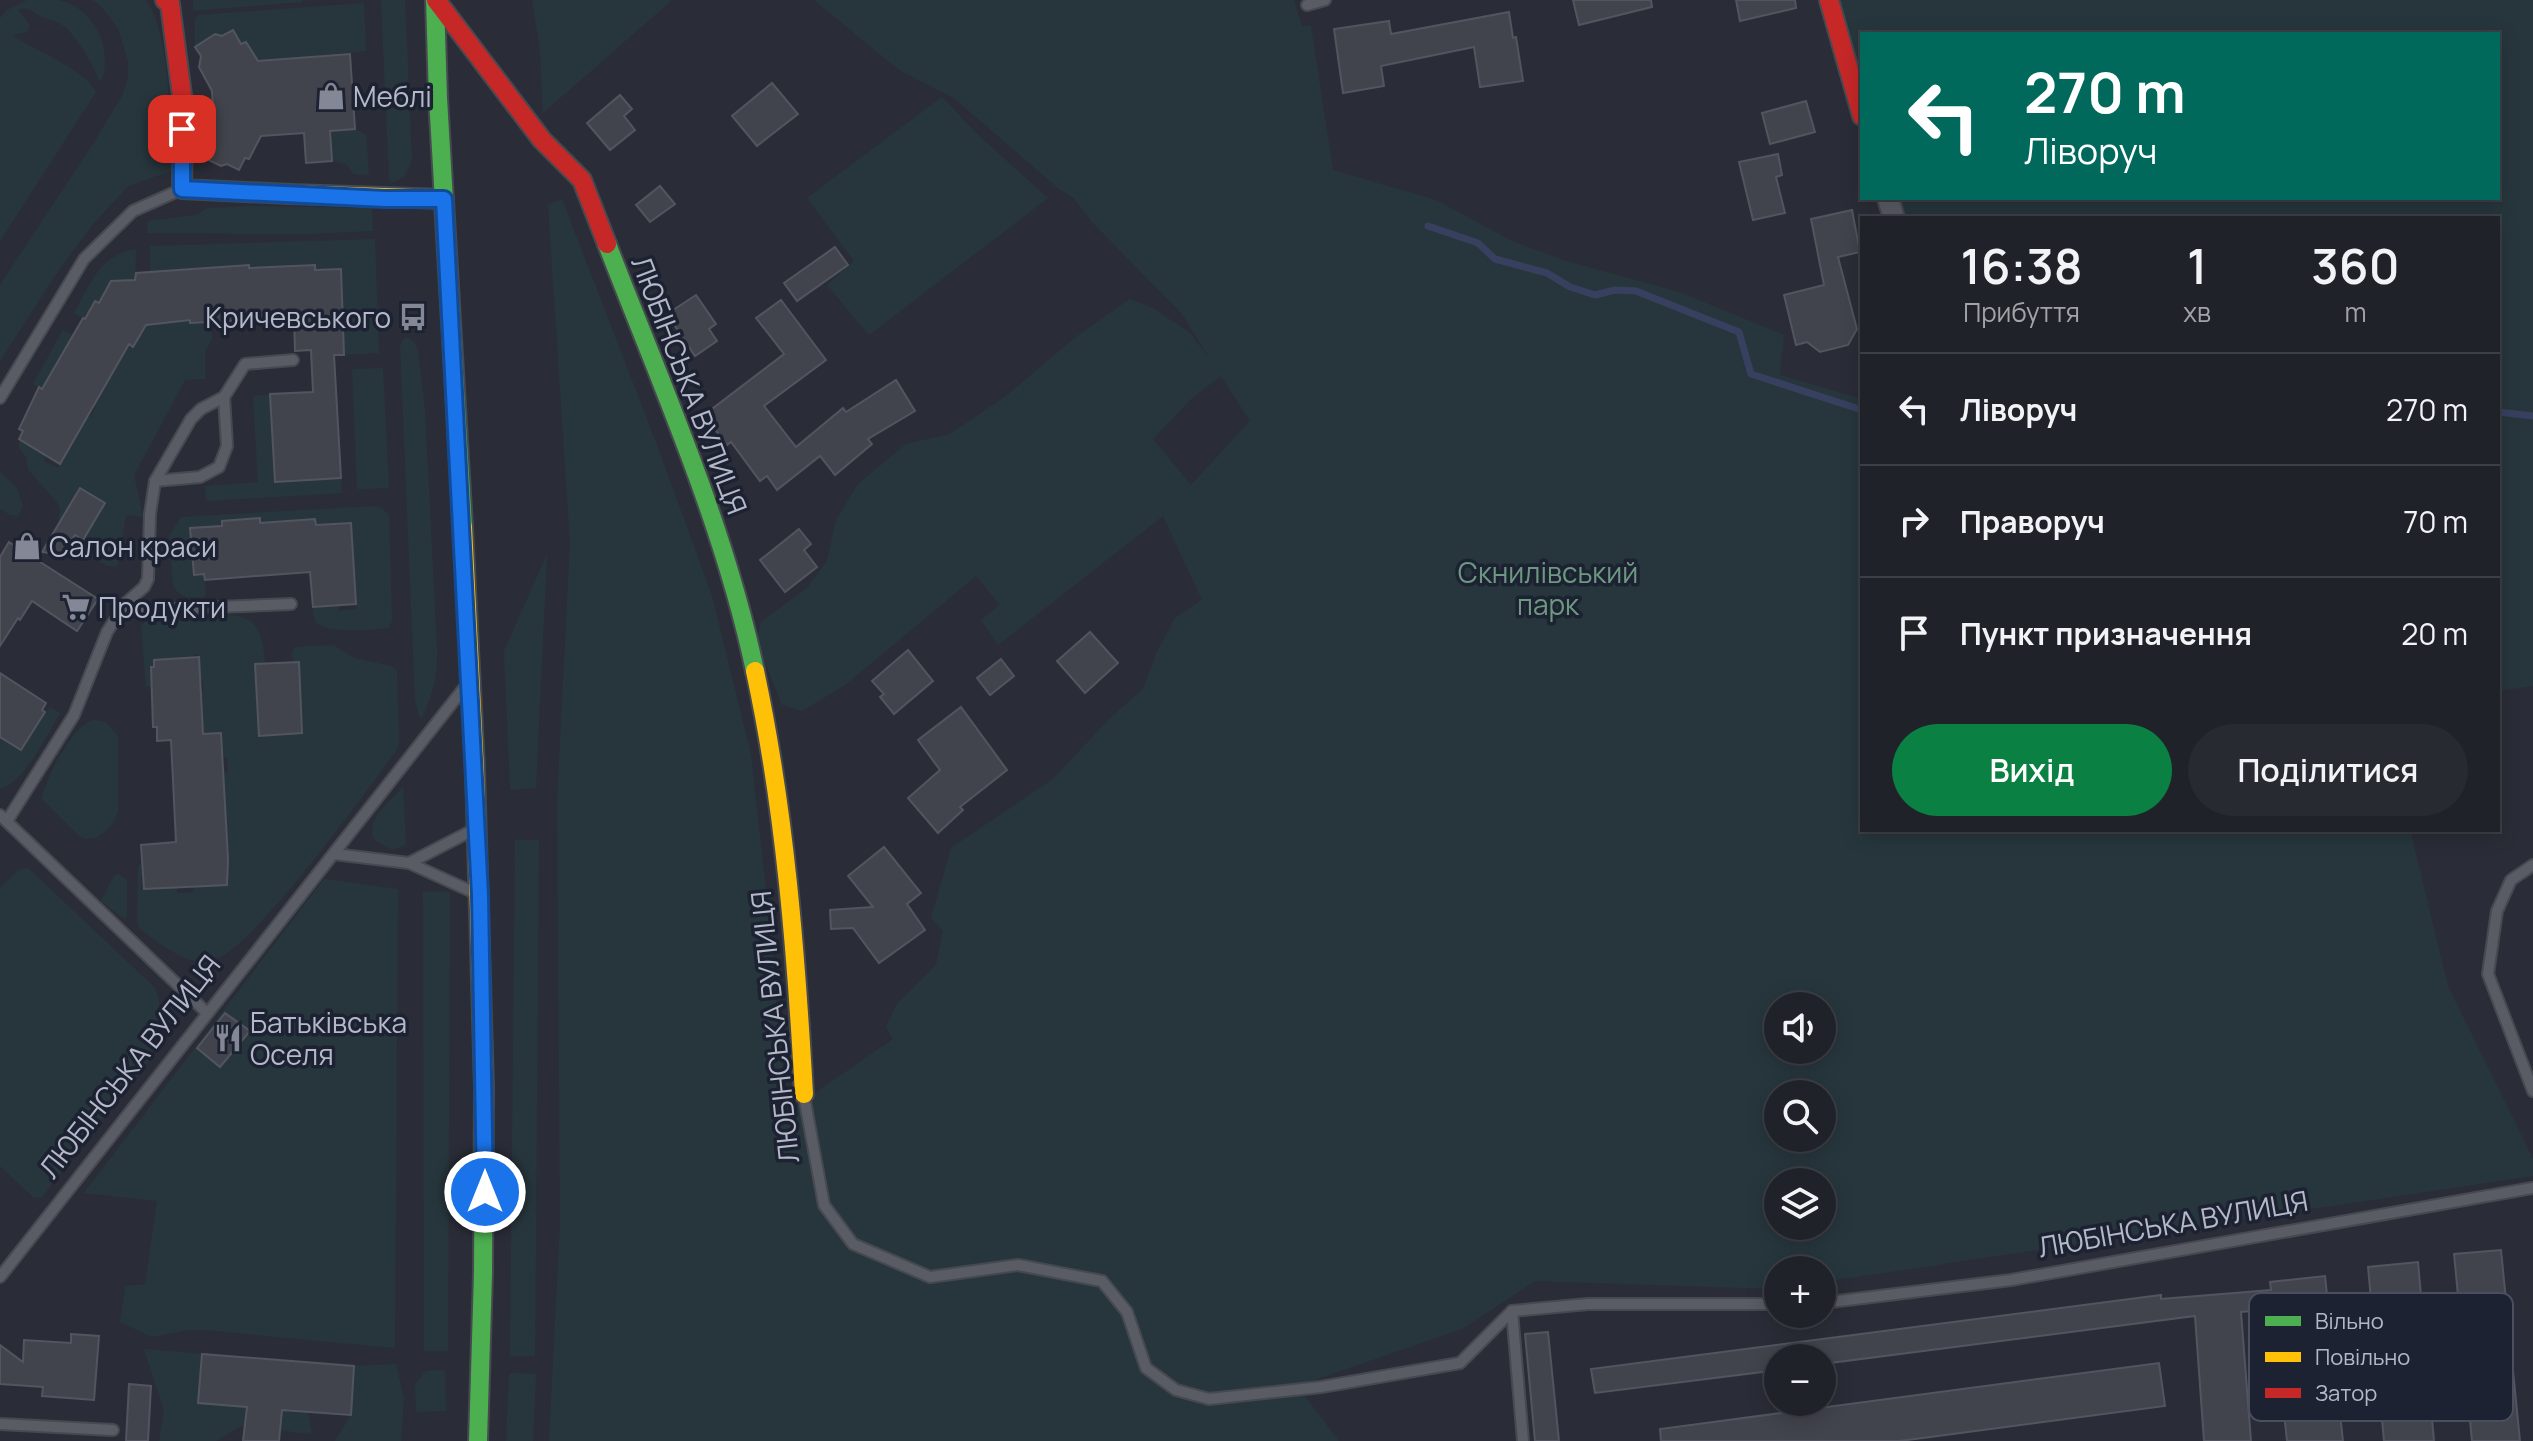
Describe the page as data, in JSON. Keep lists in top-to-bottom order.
{
  "streets": {
    "street": ["ЛЮБІНСЬКА ВУЛИЦЯ"]
  },
  "parks": ["Скнилівський парк"],
  "places": {
    "shop": ["Меблі", "Салон краси"],
    "bus stop": ["Кричевського"],
    "supermarket": ["Продукти"],
    "restaurant": ["Батьківська Оселя"]
  },
  "legend": ["Вільно", "Повільно", "Затор"],
  "page": {
    "turn": ["270 m", "Ліворуч"],
    "eta": [
      "16:38",
      "Прибуття",
      "1",
      "хв",
      "360",
      "m"
    ],
    "list": [
      {
        "name": "Ліворуч",
        "value": "270 m"
      },
      {
        "name": "Праворуч",
        "value": "70 m"
      },
      {
        "name": "Пункт призначення",
        "value": "20 m"
      }
    ],
    "buttons": ["Вихід", "Поділитися"],
    "map_buttons": ["+", "−"]
  }
}
